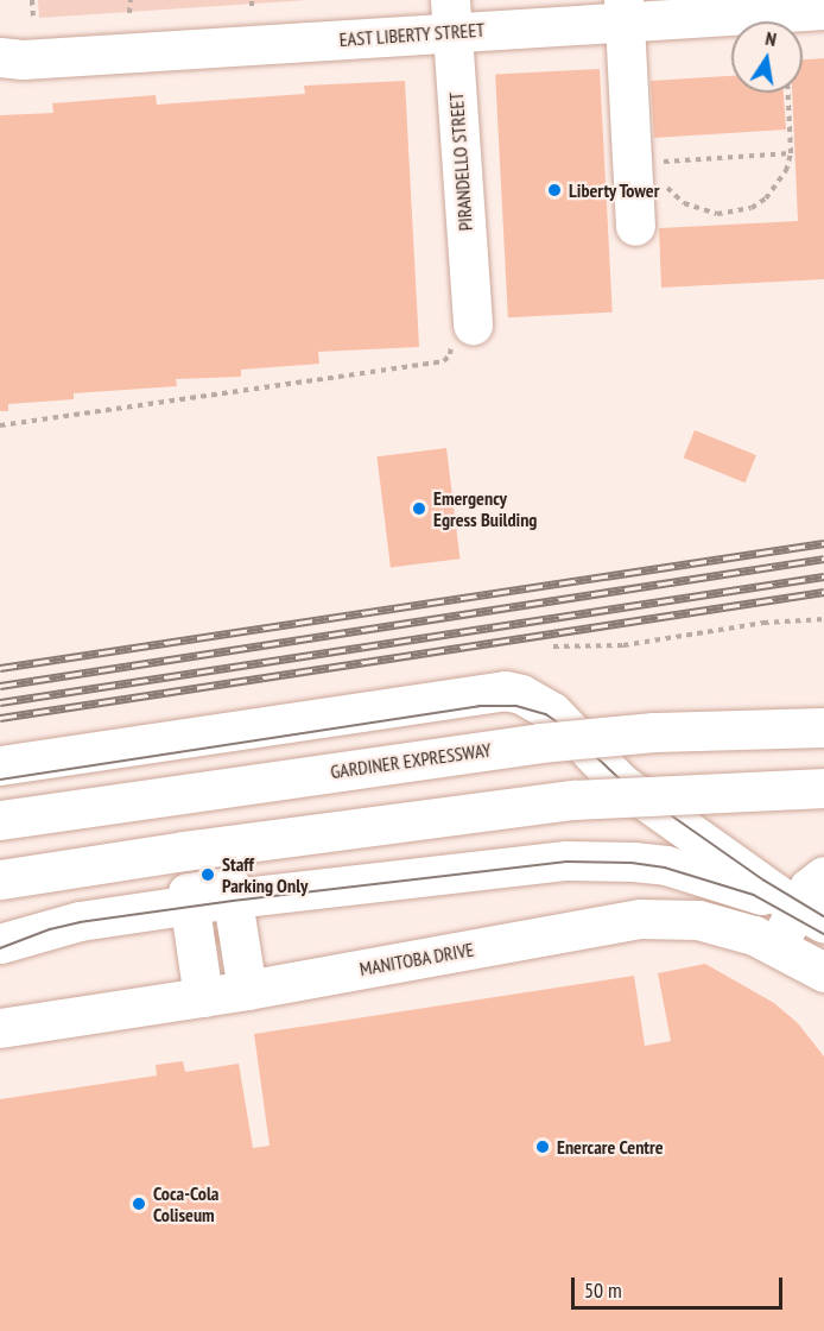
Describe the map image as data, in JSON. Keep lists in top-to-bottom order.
{
  "streets": {
    "main road": [
      "EAST LIBERTY STREET",
      "PIRANDELLO STREET",
      "GARDINER EXPRESSWAY",
      "MANITOBA DRIVE"
    ]
  },
  "crossings": [
    ["EAST LIBERTY STREET", "PIRANDELLO STREET"]
  ],
  "places": [
    "Liberty Tower",
    "Emergency Egress Building",
    "Staff Parking Only",
    "Enercare Centre",
    "Coca-Cola Coliseum"
  ],
  "scale_bar": "50 m",
  "north": "top"
}
